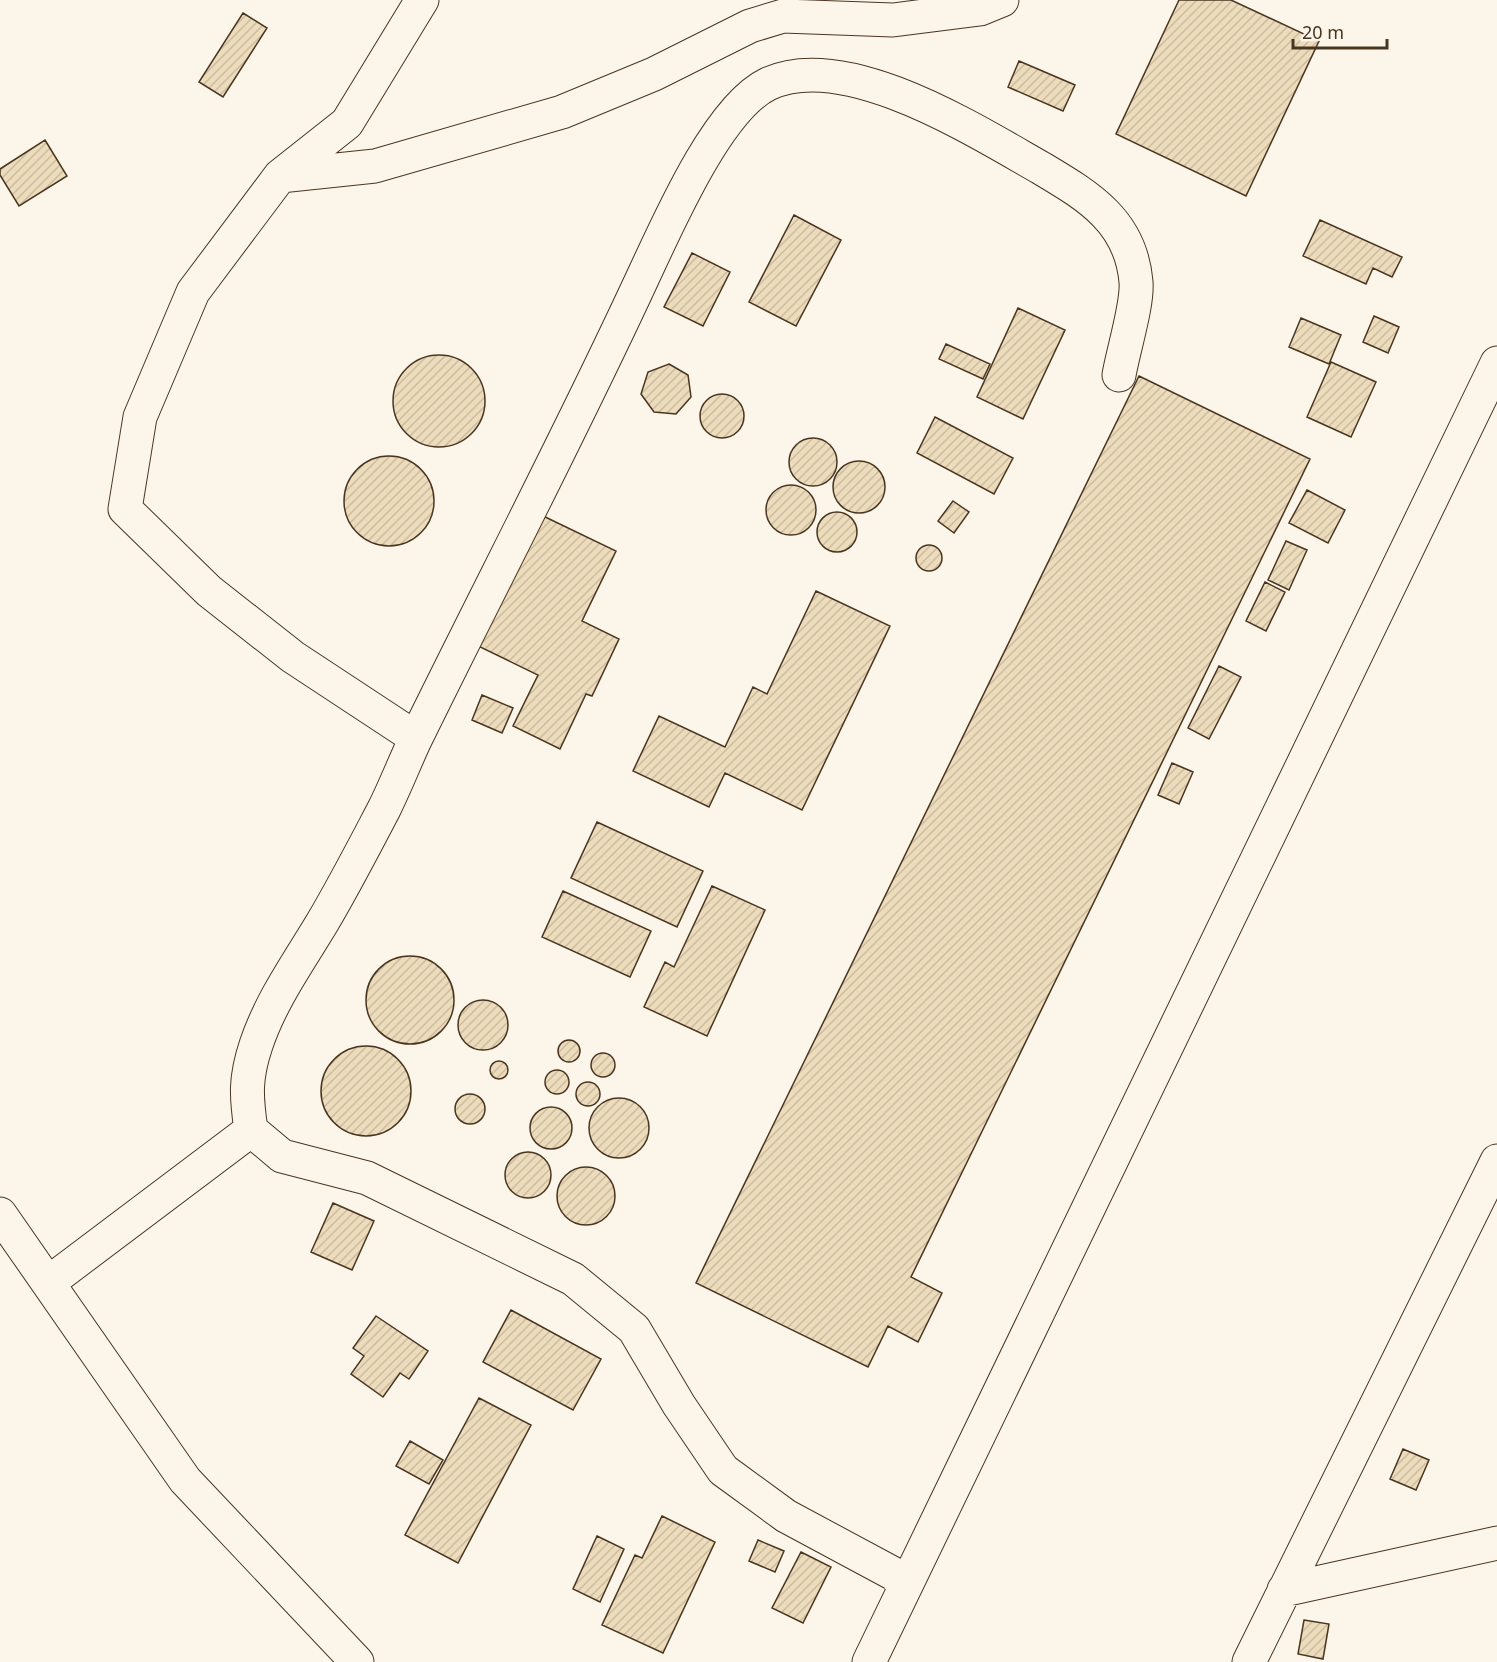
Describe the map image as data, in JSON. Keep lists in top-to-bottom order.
{
  "scale_bar": "20 m"
}
